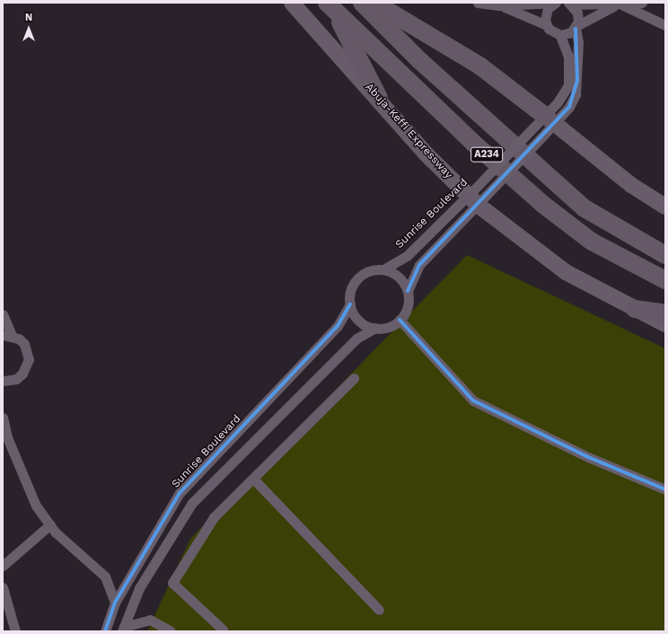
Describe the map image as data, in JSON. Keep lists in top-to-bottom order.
{
  "streets": {
    "highway": ["Abuja-Keffi Expressway", "A234"],
    "street": ["Sunrise Boulevard"]
  },
  "crossings": [
    ["Abuja-Keffi Expressway", "Sunrise Boulevard"]
  ],
  "north": "top"
}
